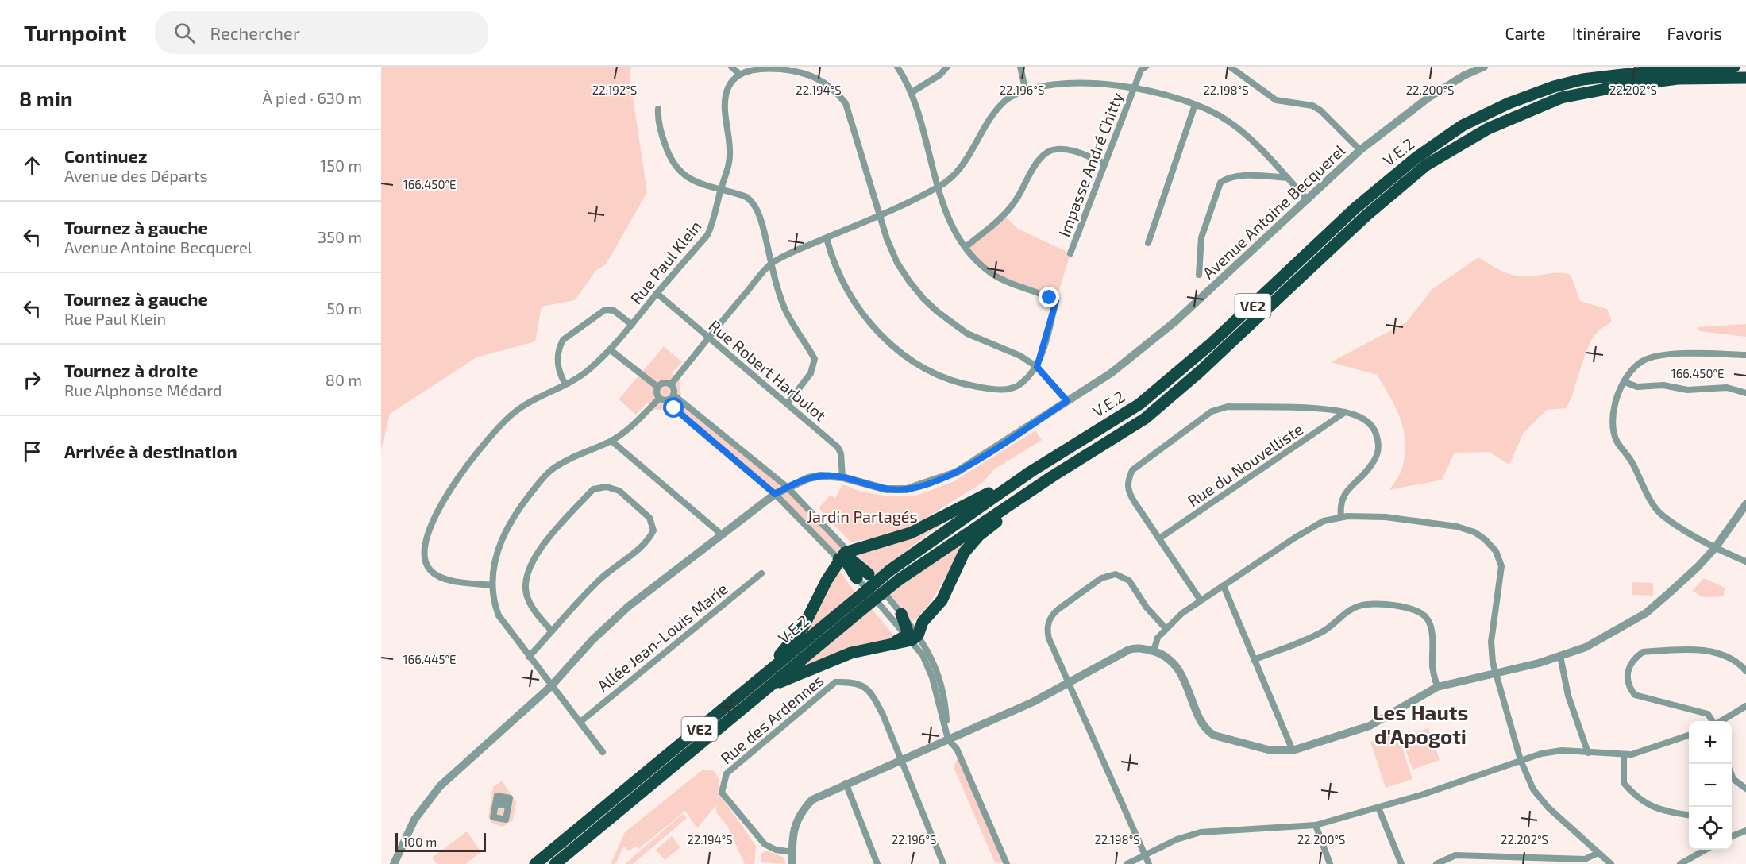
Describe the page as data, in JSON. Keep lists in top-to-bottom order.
{
  "streets": {
    "highway": ["V.E.2", "VE2"],
    "street": [
      "Impasse André Chitty",
      "Avenue Antoine Becquerel",
      "Rue Paul Klein",
      "Rue Robert Harbulot",
      "Rue du Nouvelliste",
      "Allée Jean-Louis Marie",
      "Rue des Ardennes"
    ]
  },
  "crossings": [
    ["Avenue Antoine Becquerel", "Rue Robert Harbulot"],
    ["Rue Paul Klein", "Rue Robert Harbulot"]
  ],
  "districts": ["Les Hauts d'Apogoti"],
  "parks": ["Jardin Partagés"],
  "scale_bar": "100 m",
  "page": {
    "header": "Turnpoint",
    "search": "Rechercher",
    "nav": ["Carte", "Itinéraire", "Favoris"],
    "heading": ["8 min", "À pied · 630 m"],
    "list": [
      ["Continuez", "Avenue des Départs", "150 m"],
      ["Tournez à gauche", "Avenue Antoine Becquerel", "350 m"],
      ["Tournez à gauche", "Rue Paul Klein", "50 m"],
      ["Tournez à droite", "Rue Alphonse Médard", "80 m"],
      "Arrivée à destination"
    ],
    "map_buttons": ["+", "−"],
    "scale": "100 m"
  },
  "coordinates": [
    "22.192°S",
    "22.194°S",
    "22.196°S",
    "22.198°S",
    "22.200°S",
    "22.202°S",
    "166.450°E",
    "166.445°E"
  ]
}
